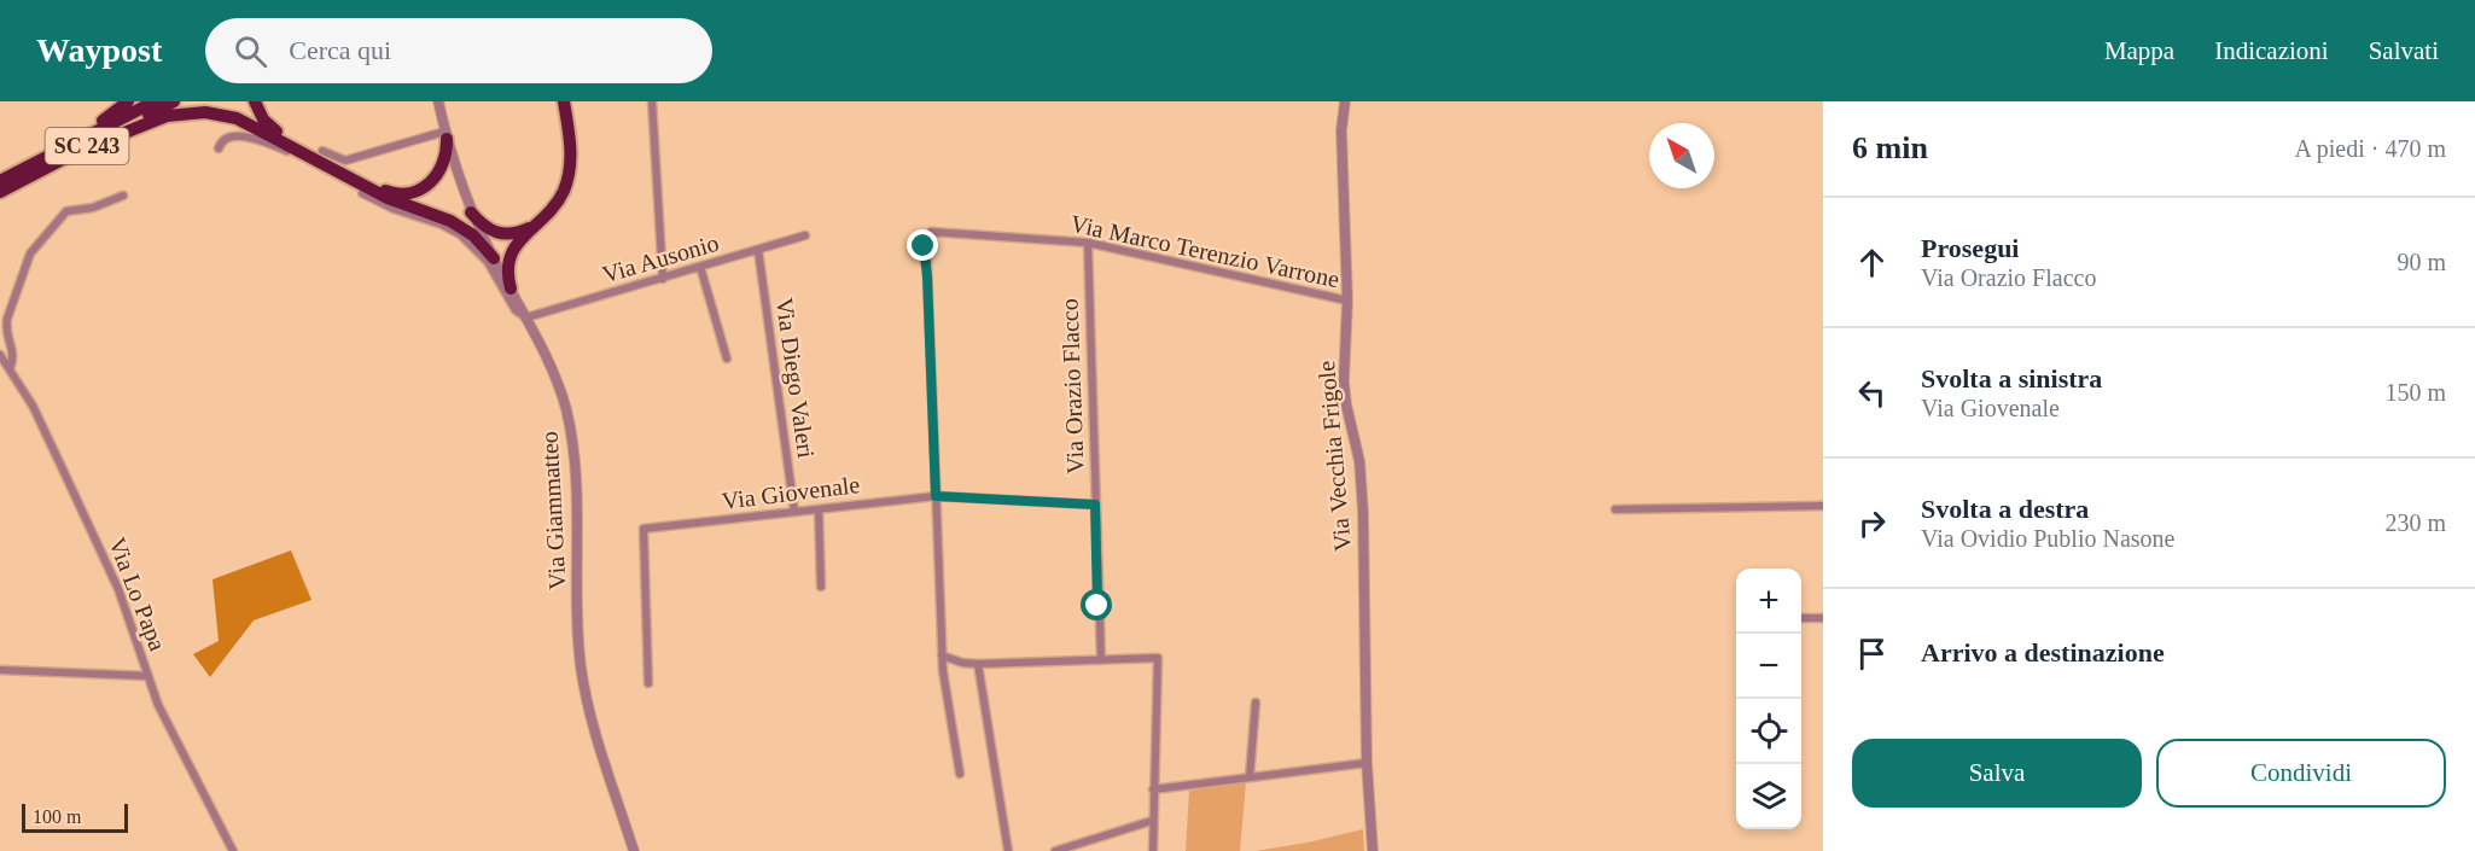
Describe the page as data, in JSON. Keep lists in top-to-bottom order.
{
  "streets": {
    "highway": ["SC 243"],
    "street": [
      "Via Marco Terenzio Varrone",
      "Via Ausonio",
      "Via Diego Valeri",
      "Via Orazio Flacco",
      "Via Vecchia Frigole",
      "Via Giovenale",
      "Via Giammatteo",
      "Via Lo Papa"
    ]
  },
  "crossings": [
    ["Via Marco Terenzio Varrone", "Via Orazio Flacco"],
    ["Via Marco Terenzio Varrone", "Via Vecchia Frigole"],
    ["Via Marco Terenzio Varrone", "Via Giovenale"],
    ["Via Ausonio", "Via Diego Valeri"],
    ["Via Ausonio", "Via Giammatteo"],
    ["Via Diego Valeri", "Via Giovenale"],
    ["Via Orazio Flacco", "Via Giovenale"]
  ],
  "scale_bar": "100 m",
  "north": "top left",
  "page": {
    "header": "Waypost",
    "search": "Cerca qui",
    "nav": ["Mappa", "Indicazioni", "Salvati"],
    "heading": ["6 min", "A piedi · 470 m"],
    "list": [
      ["Prosegui", "Via Orazio Flacco", "90 m"],
      ["Svolta a sinistra", "Via Giovenale", "150 m"],
      ["Svolta a destra", "Via Ovidio Publio Nasone", "230 m"],
      "Arrivo a destinazione"
    ],
    "map_buttons": ["+", "−"],
    "buttons": ["Salva", "Condividi"],
    "scale": "100 m"
  }
}
